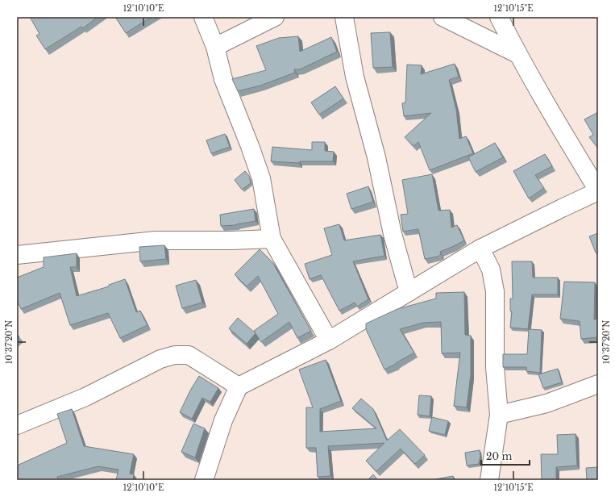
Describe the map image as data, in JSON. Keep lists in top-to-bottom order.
{
  "scale_bar": "20 m",
  "coordinates": ["12°10'10\"E", "12°10'15\"E", "10°37'20\"N"]
}
